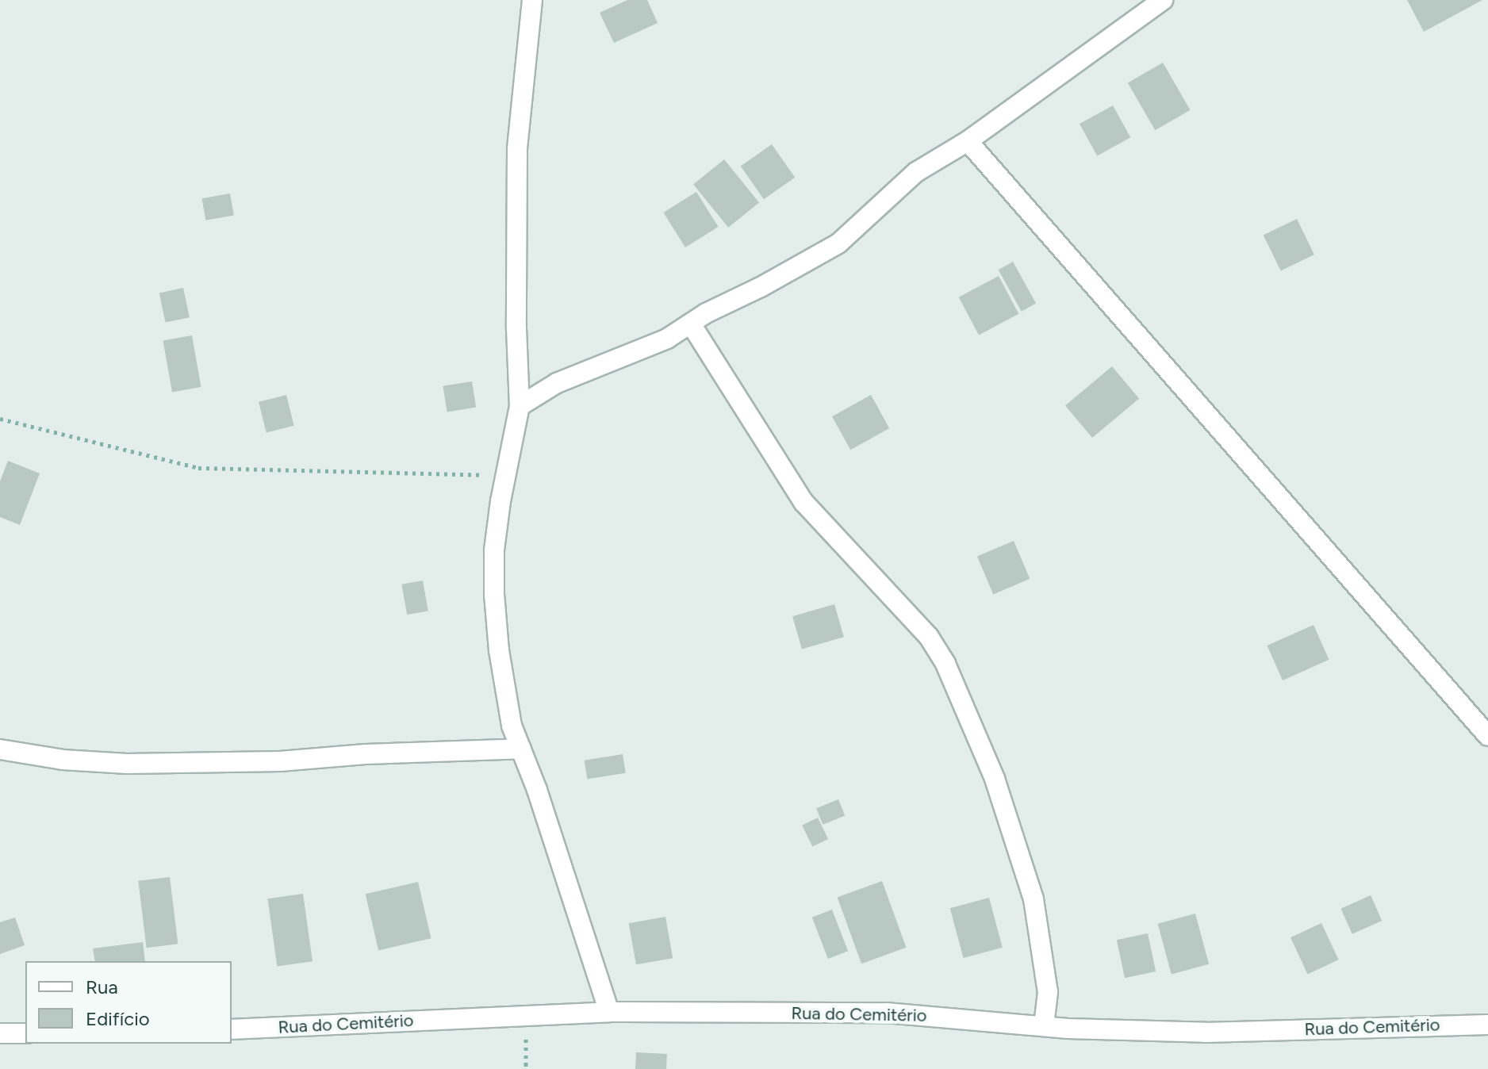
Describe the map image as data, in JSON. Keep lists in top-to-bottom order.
{
  "streets": {
    "street": ["Rua do Cemitério"]
  },
  "legend": ["Rua", "Edifício"]
}
